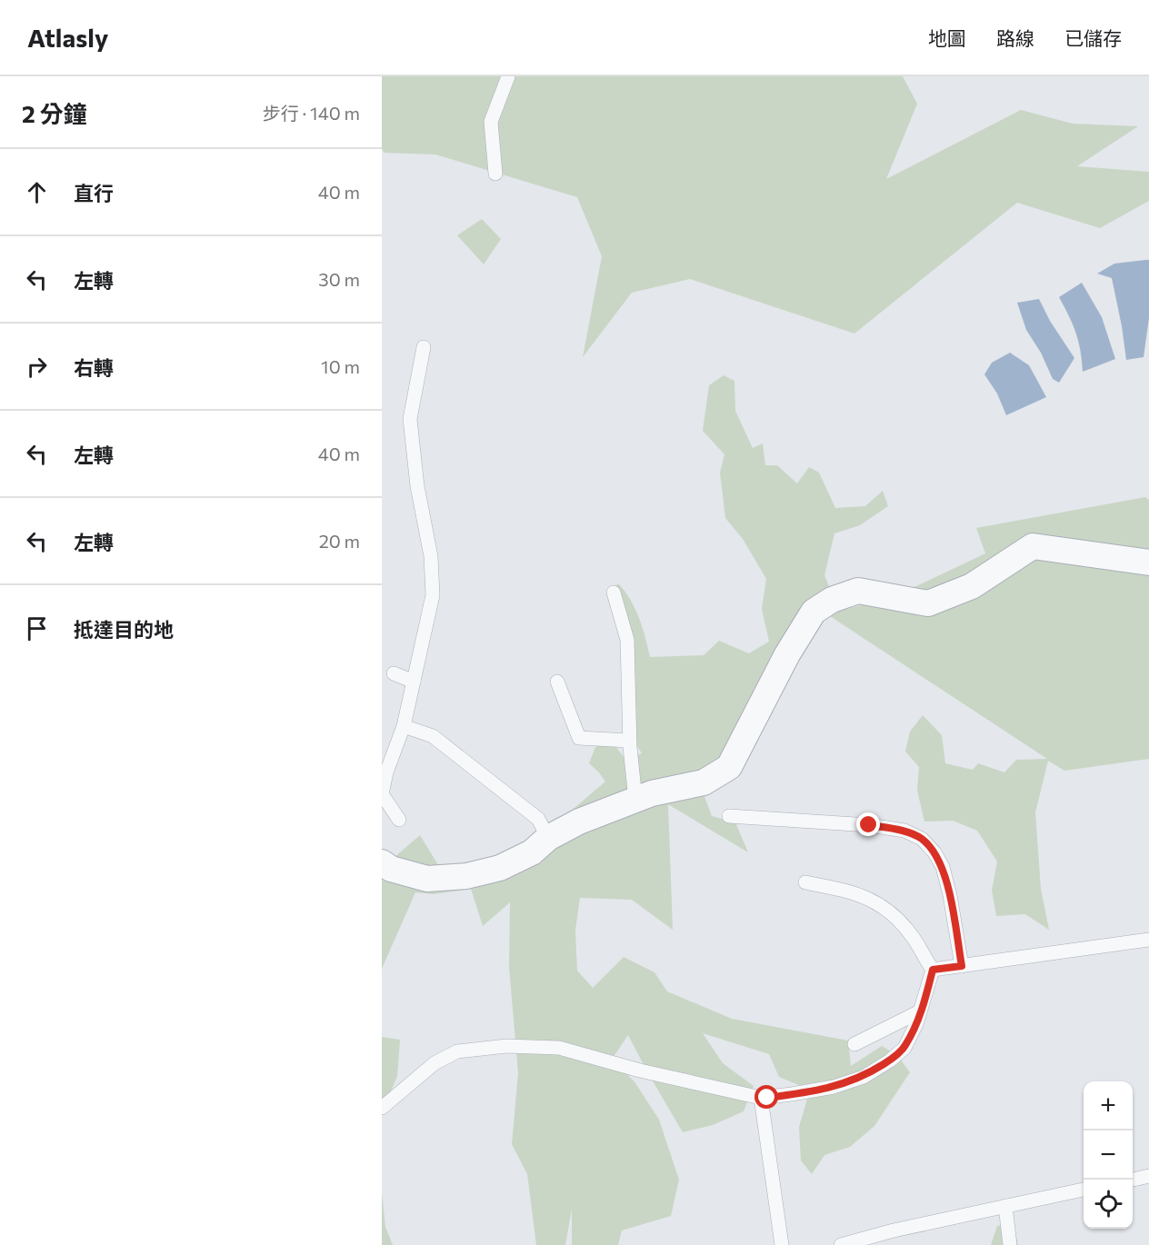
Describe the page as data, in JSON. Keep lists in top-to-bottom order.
{
  "page": {
    "header": "Atlasly",
    "nav": ["地圖", "路線", "已儲存"],
    "heading": ["2 分鐘", "步行 · 140 m"],
    "list": [
      ["直行", "40 m"],
      ["左轉", "30 m"],
      ["右轉", "10 m"],
      ["左轉", "40 m"],
      ["左轉", "20 m"],
      "抵達目的地"
    ],
    "map_buttons": ["+", "−"]
  }
}
